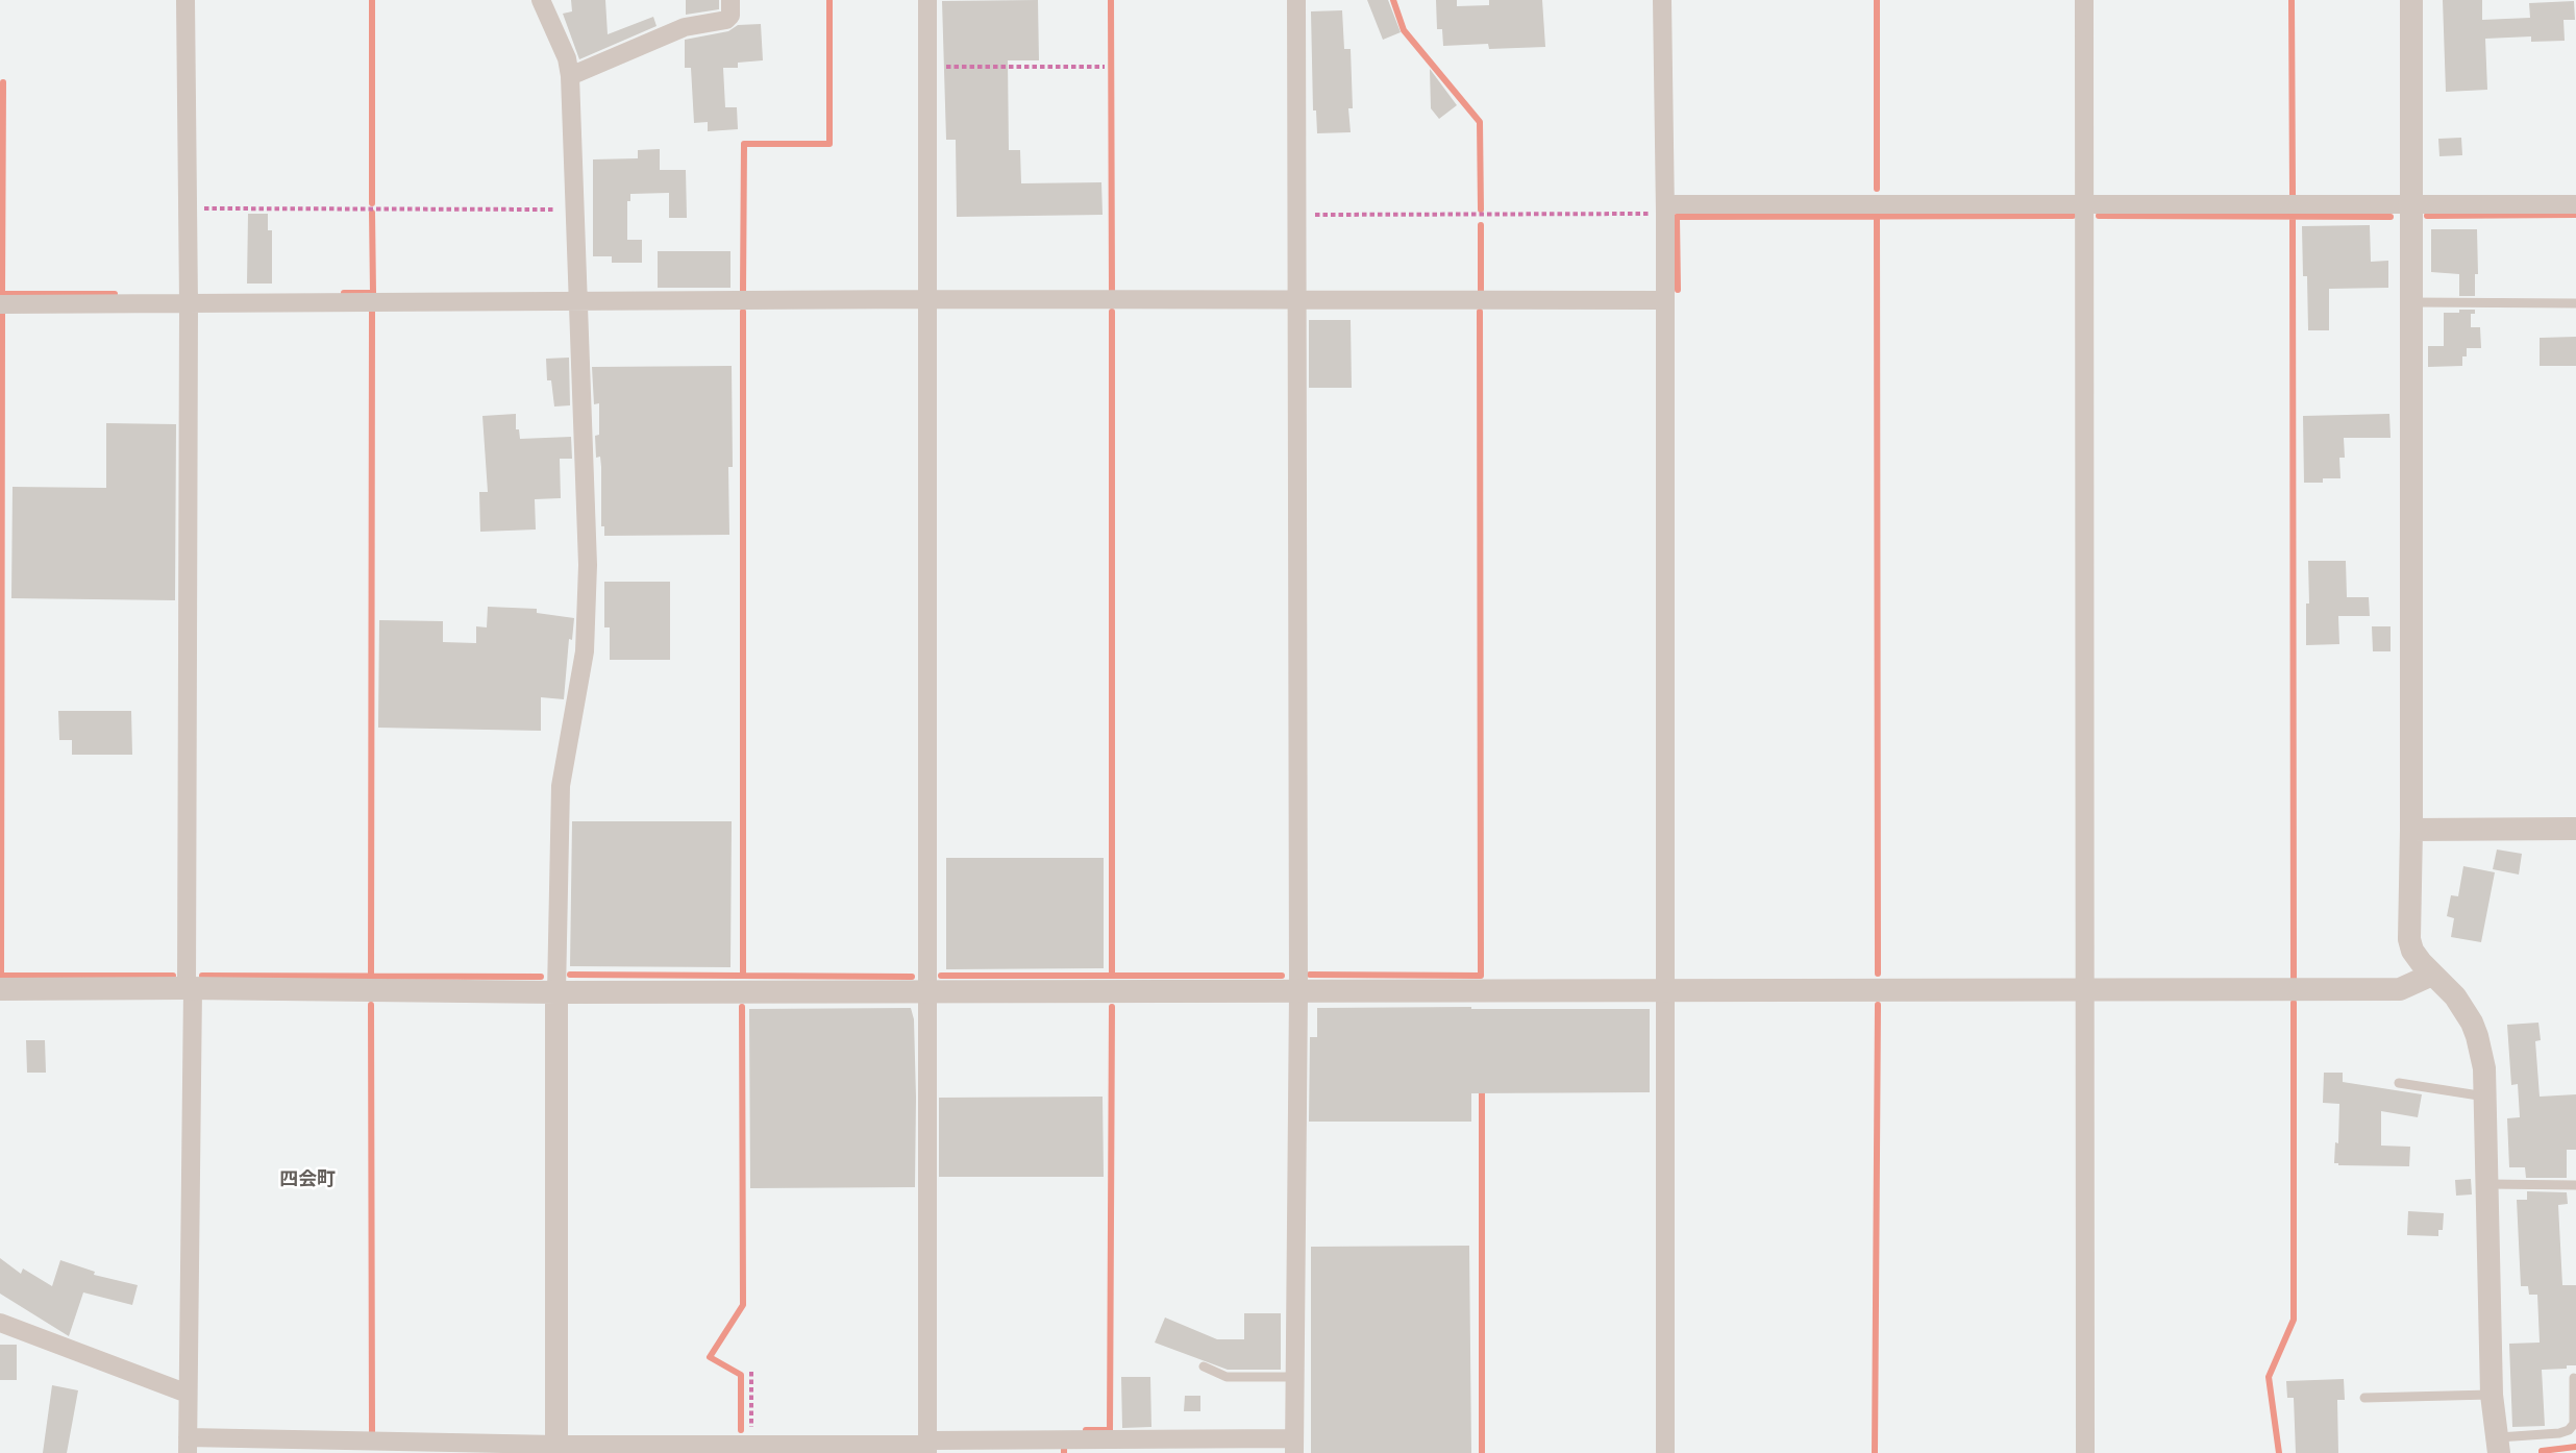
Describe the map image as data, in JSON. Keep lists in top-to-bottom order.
{
  "districts": ["四会町"]
}
